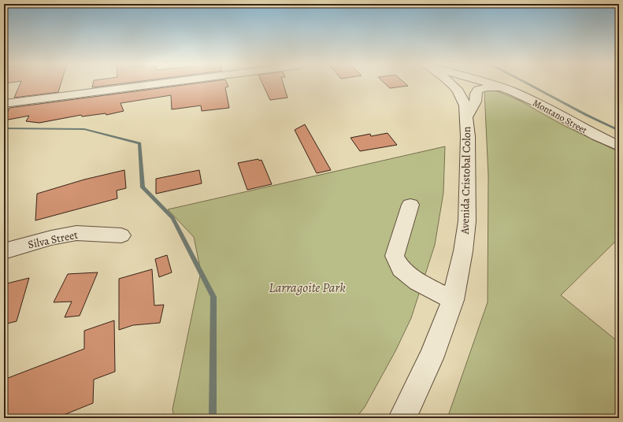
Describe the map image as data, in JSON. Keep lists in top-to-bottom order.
{
  "streets": {
    "street": ["Montano Street", "Avenida Cristobal Colon", "Silva Street"]
  },
  "parks": ["Larragoite Park"]
}
